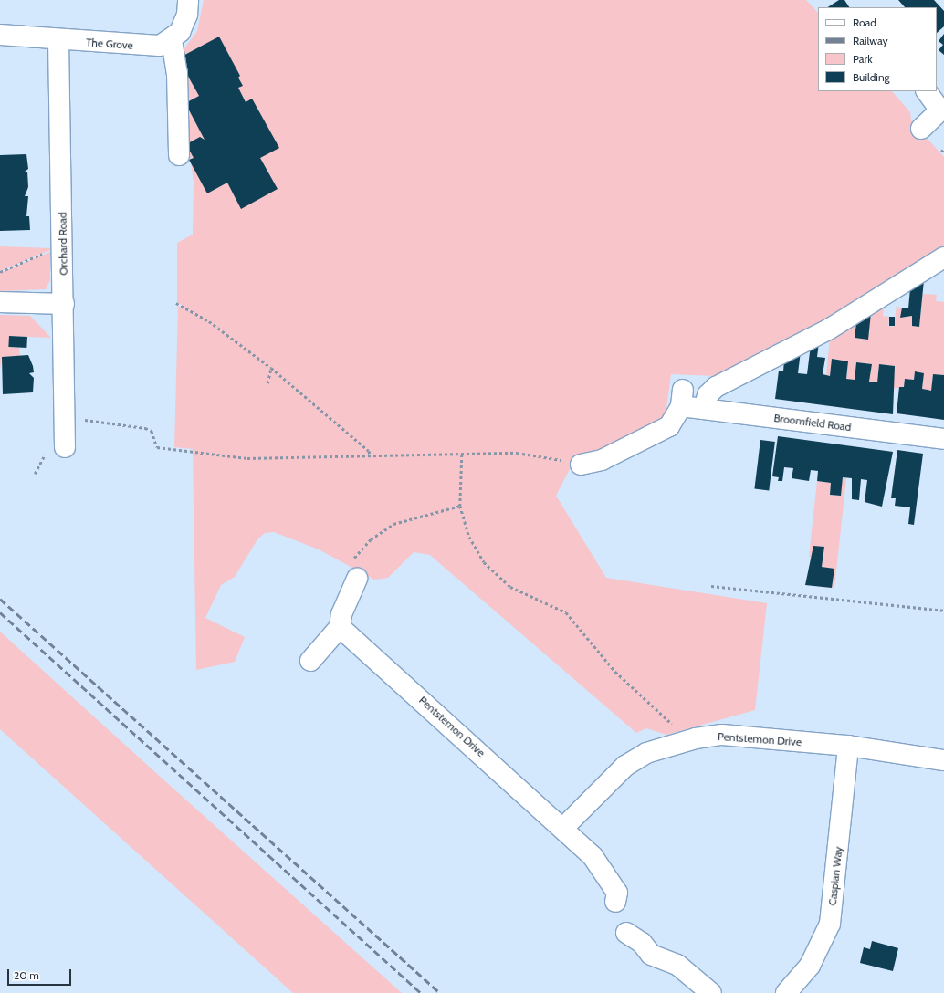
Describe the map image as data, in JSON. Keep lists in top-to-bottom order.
{
  "streets": {
    "street": [
      "The Grove",
      "Orchard Road",
      "Broomfield Road",
      "Pentstemon Drive",
      "Caspian Way"
    ]
  },
  "crossings": [
    ["The Grove", "Orchard Road"],
    ["Pentstemon Drive", "Caspian Way"]
  ],
  "legend": [
    "Road",
    "Railway",
    "Park",
    "Building"
  ],
  "scale_bar": "20 m"
}
